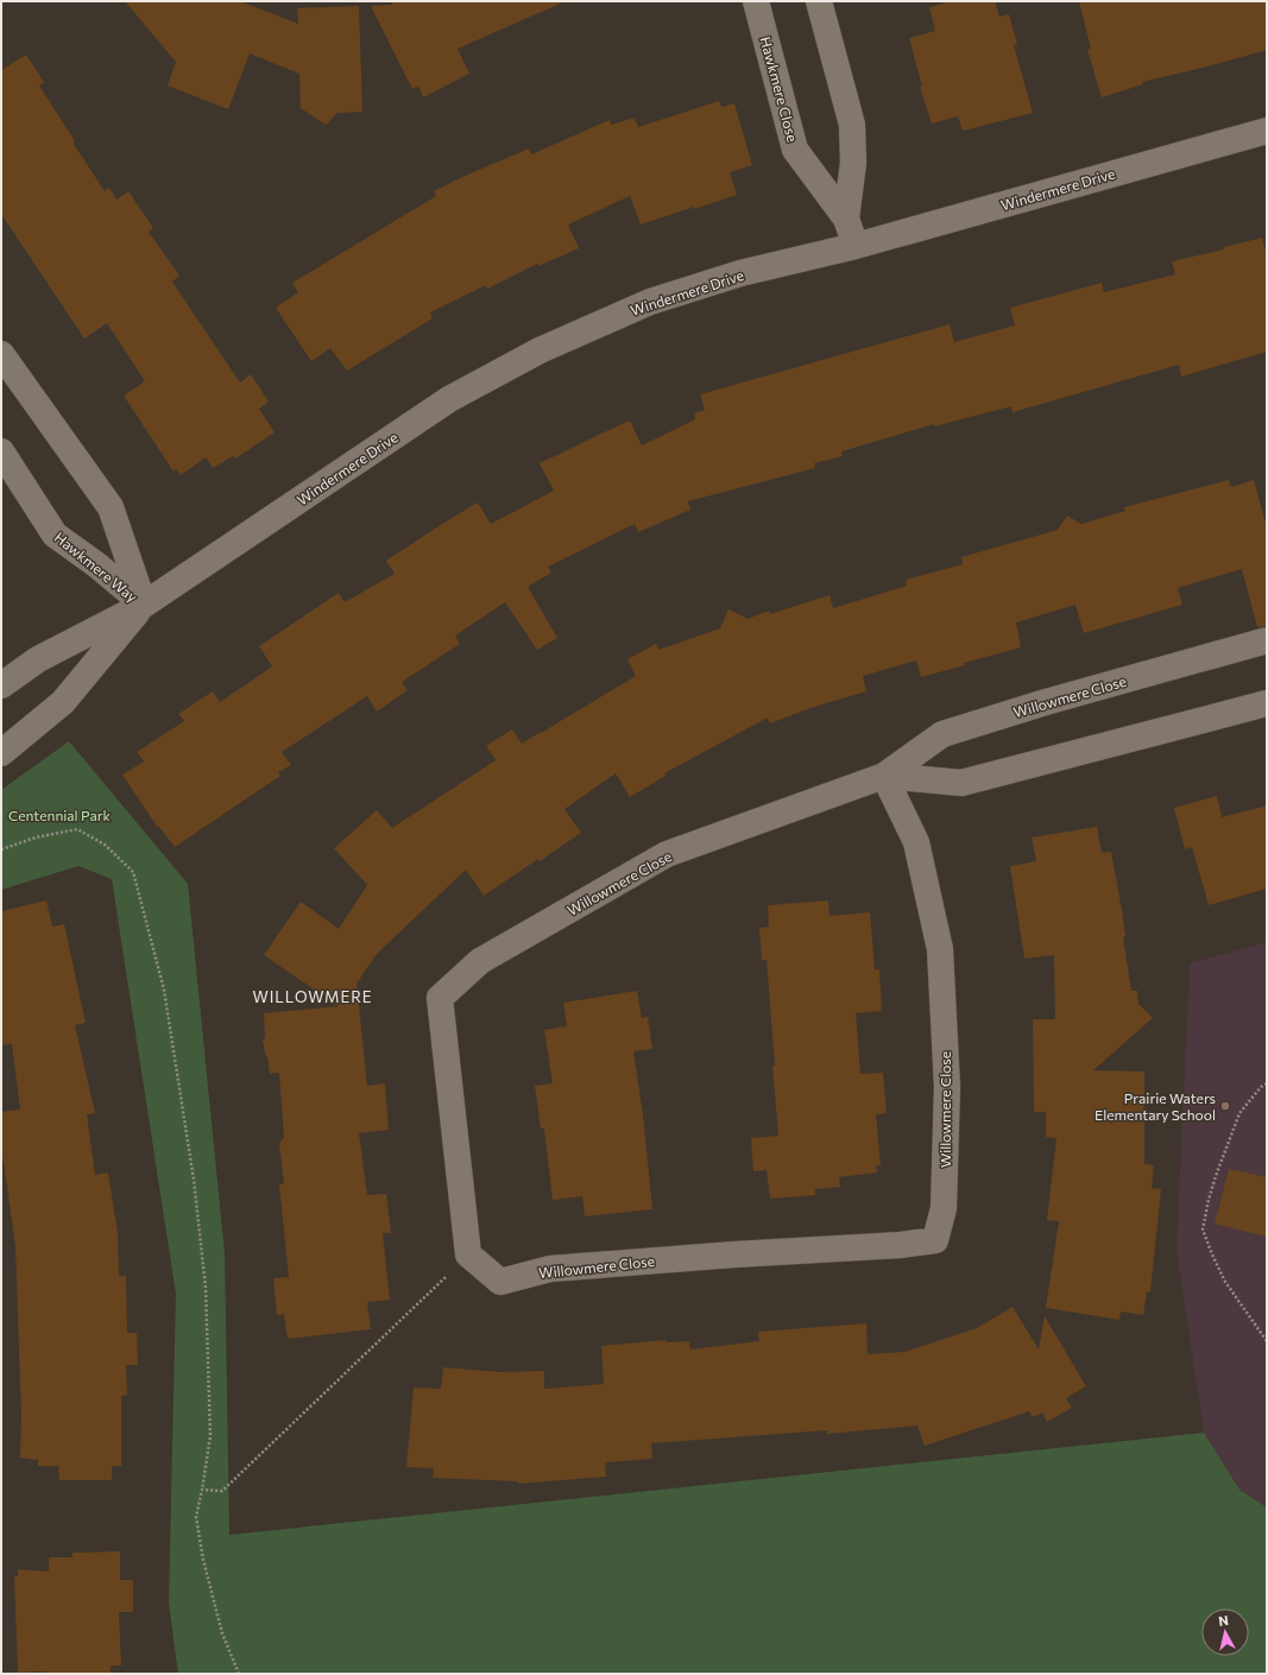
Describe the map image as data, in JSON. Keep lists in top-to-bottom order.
{
  "streets": {
    "street": [
      "Hawkmere Close",
      "Windermere Drive",
      "Hawkmere Way",
      "Willowmere Close"
    ]
  },
  "crossings": [
    ["Hawkmere Close", "Windermere Drive"],
    ["Windermere Drive", "Hawkmere Way"]
  ],
  "districts": ["WILLOWMERE"],
  "parks": ["Centennial Park"],
  "places": ["Prairie Waters Elementary School"],
  "north": "top"
}
